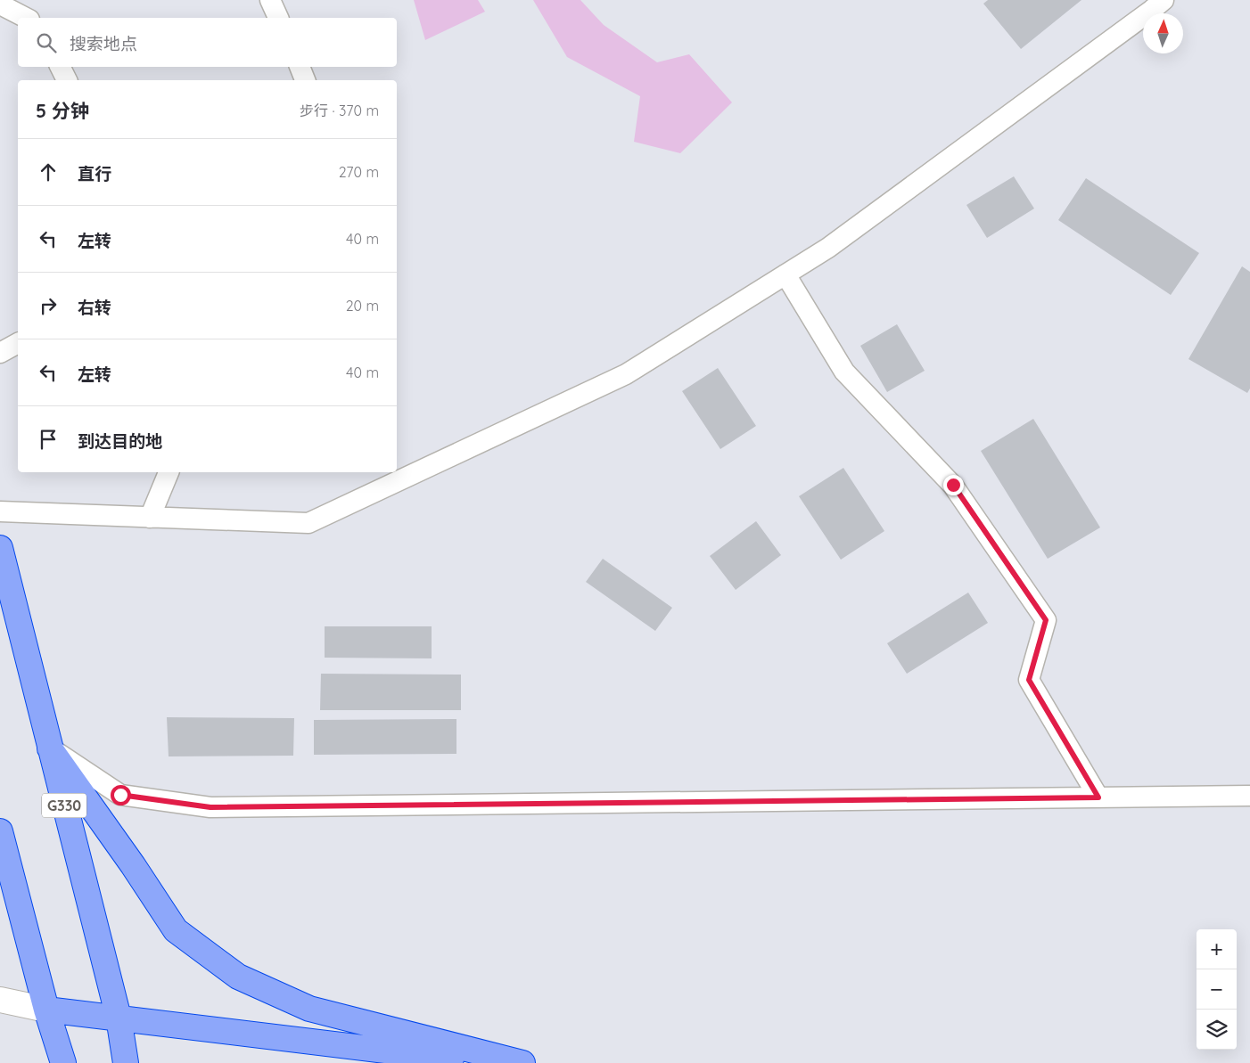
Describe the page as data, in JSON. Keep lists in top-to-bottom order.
{
  "streets": {
    "highway": ["G330"]
  },
  "north": "top",
  "page": {
    "search": "搜索地点",
    "heading": ["5 分钟", "步行 · 370 m"],
    "list": [
      ["直行", "270 m"],
      ["左转", "40 m"],
      ["右转", "20 m"],
      ["左转", "40 m"],
      "到达目的地"
    ],
    "map_buttons": ["+", "−"]
  }
}
